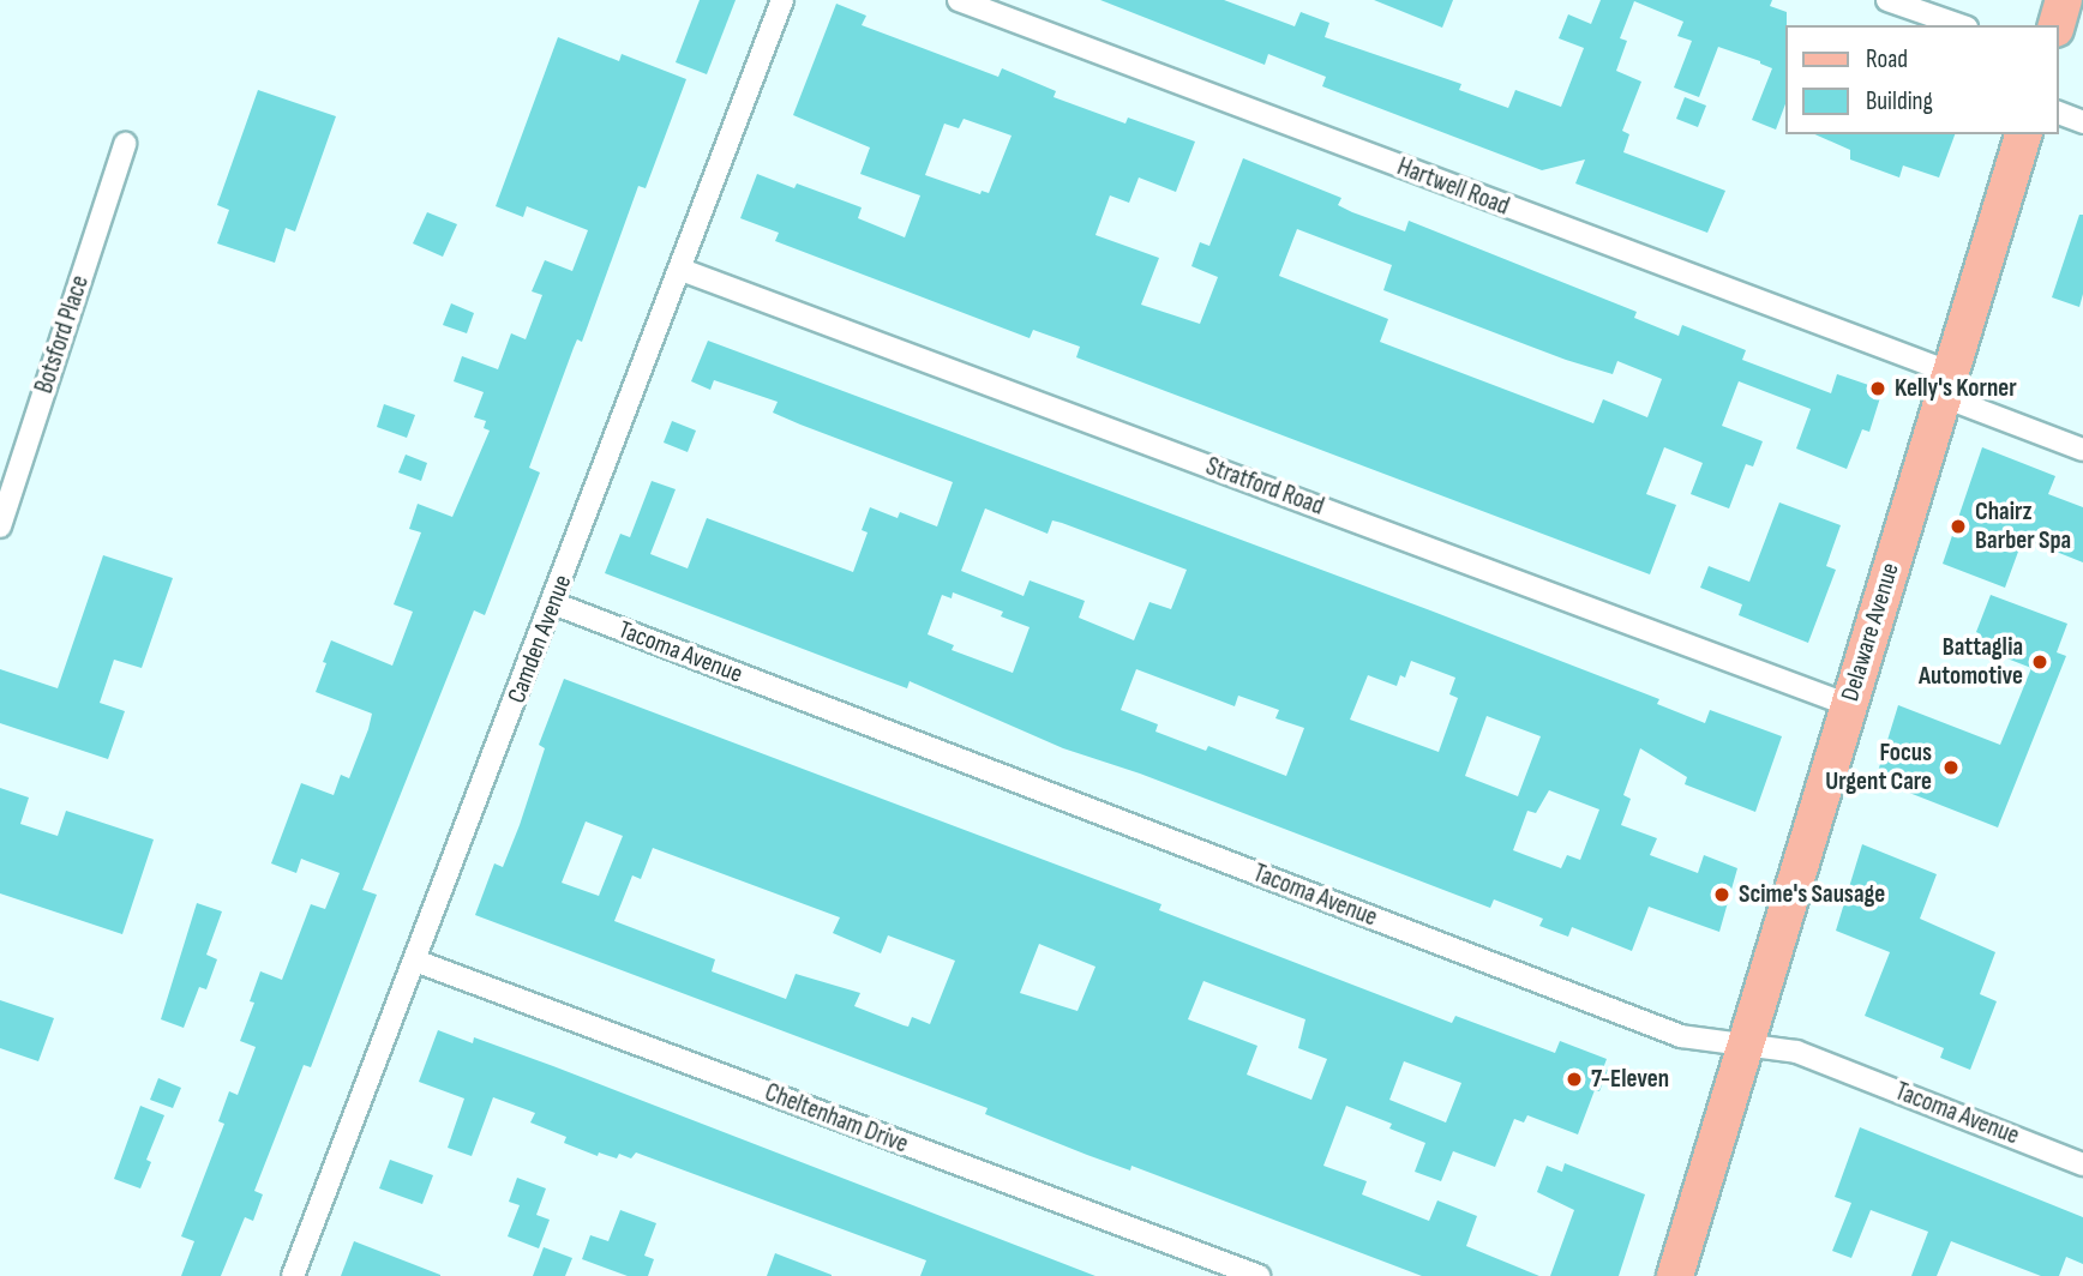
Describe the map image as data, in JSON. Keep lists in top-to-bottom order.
{
  "streets": {
    "main road": ["Delaware Avenue"],
    "street": [
      "Hartwell Road",
      "Botsford Place",
      "Stratford Road",
      "Camden Avenue",
      "Tacoma Avenue",
      "Cheltenham Drive"
    ]
  },
  "crossings": [
    ["Hartwell Road", "Delaware Avenue"],
    ["Stratford Road", "Delaware Avenue"],
    ["Stratford Road", "Camden Avenue"],
    ["Delaware Avenue", "Tacoma Avenue"],
    ["Camden Avenue", "Tacoma Avenue"],
    ["Camden Avenue", "Cheltenham Drive"]
  ],
  "places": [
    "Kelly's Korner",
    "Chairz Barber Spa",
    "Battaglia Automotive",
    "Focus Urgent Care",
    "Scime's Sausage",
    "7-Eleven"
  ],
  "legend": ["Road", "Building"]
}
